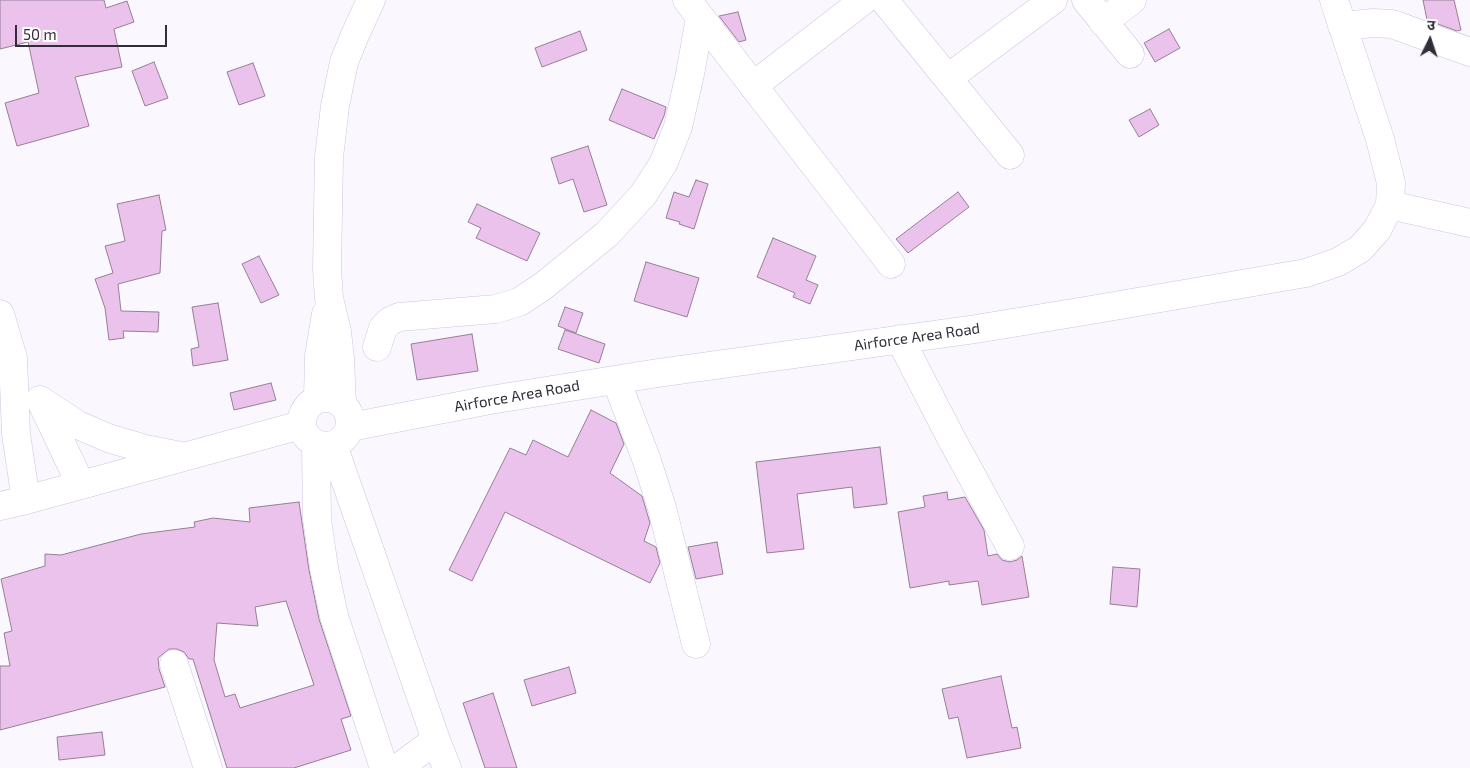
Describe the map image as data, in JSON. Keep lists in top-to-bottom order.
{
  "streets": {
    "street": ["Airforce Area Road"]
  },
  "scale_bar": "50 m",
  "north": "top"
}
